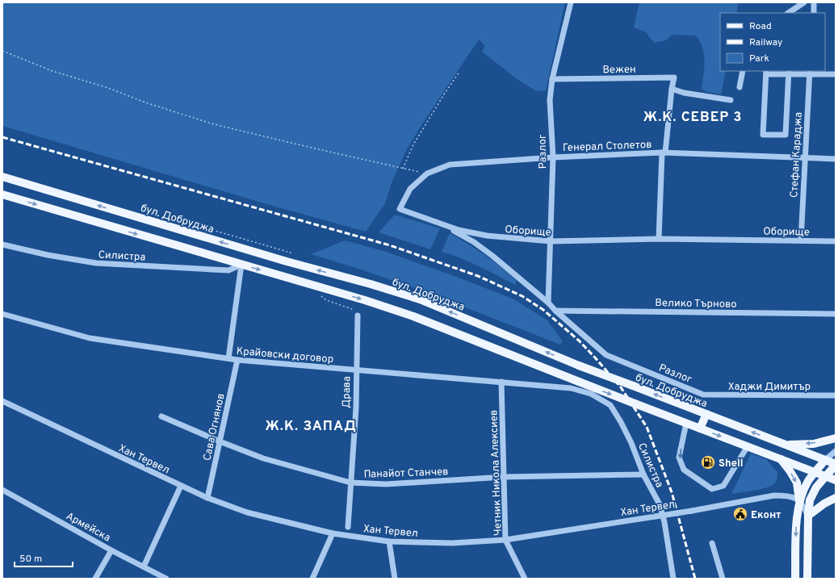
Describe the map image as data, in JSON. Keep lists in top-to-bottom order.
{
  "streets": {
    "main road": ["бул. Добруджа"],
    "street": [
      "Вежен",
      "Генерал Столетов",
      "Разлог",
      "Стефан Караджа",
      "Оборище",
      "Силистра",
      "Велико Търново",
      "Крайовски договор",
      "Хаджи Димитър",
      "Драва",
      "Сава Огнянов",
      "Хан Тервел",
      "Панайот Станчев",
      "Четник Никола Алексиев",
      "Армейска"
    ]
  },
  "crossings": [
    ["Вежен", "Генерал Столетов"],
    ["Вежен", "Разлог"],
    ["Генерал Столетов", "Разлог"],
    ["Генерал Столетов", "Стефан Караджа"],
    ["Генерал Столетов", "Оборище"],
    ["Разлог", "Оборище"],
    ["Разлог", "Велико Търново"],
    ["Разлог", "Хаджи Димитър"],
    ["Стефан Караджа", "Оборище"],
    ["Силистра", "Крайовски договор"],
    ["Силистра", "Панайот Станчев"],
    ["Крайовски договор", "Драва"],
    ["Крайовски договор", "Сава Огнянов"],
    ["Крайовски договор", "Четник Никола Алексиев"],
    ["Драва", "Панайот Станчев"],
    ["Сава Огнянов", "Хан Тервел"],
    ["Сава Огнянов", "Панайот Станчев"],
    ["Хан Тервел", "Четник Никола Алексиев"],
    ["Панайот Станчев", "Четник Никола Алексиев"]
  ],
  "districts": ["Ж.К. СЕВЕР 3", "Ж.К. ЗАПАД"],
  "places": {
    "fuel station": ["Shell"],
    "public building": ["Еконт"]
  },
  "legend": ["Road", "Railway", "Park"],
  "scale_bar": "50 m"
}
